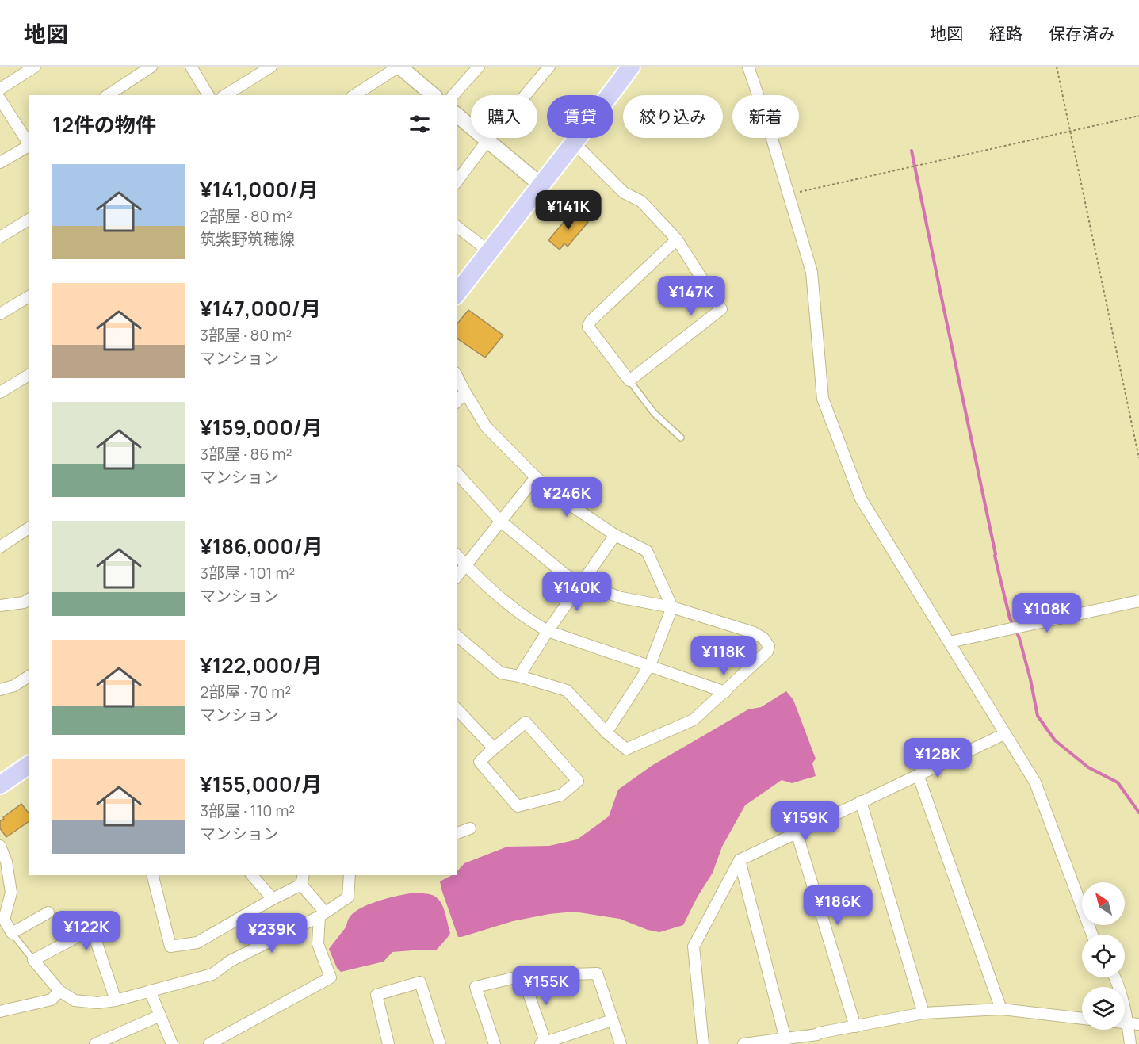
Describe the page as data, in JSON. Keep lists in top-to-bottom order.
{
  "north": "top left",
  "page": {
    "header": "地図",
    "nav": ["地図", "経路", "保存済み"],
    "chip": [
      "購入",
      "賃貸",
      "絞り込み",
      "新着"
    ],
    "heading": "12件の物件",
    "list": [
      {
        "name": "¥141,000/月",
        "note": "2部屋 · 80 m² · 筑紫野筑穂線"
      },
      {
        "name": "¥147,000/月",
        "note": "3部屋 · 80 m² · マンション"
      },
      {
        "name": "¥159,000/月",
        "note": "3部屋 · 86 m² · マンション"
      },
      {
        "name": "¥186,000/月",
        "note": "3部屋 · 101 m² · マンション"
      },
      {
        "name": "¥122,000/月",
        "note": "2部屋 · 70 m² · マンション"
      },
      {
        "name": "¥155,000/月",
        "note": "3部屋 · 110 m² · マンション"
      }
    ],
    "price": [
      "¥141K",
      "¥147K",
      "¥246K",
      "¥140K",
      "¥108K",
      "¥118K",
      "¥128K",
      "¥159K",
      "¥186K",
      "¥122K",
      "¥239K",
      "¥155K"
    ]
  }
}
